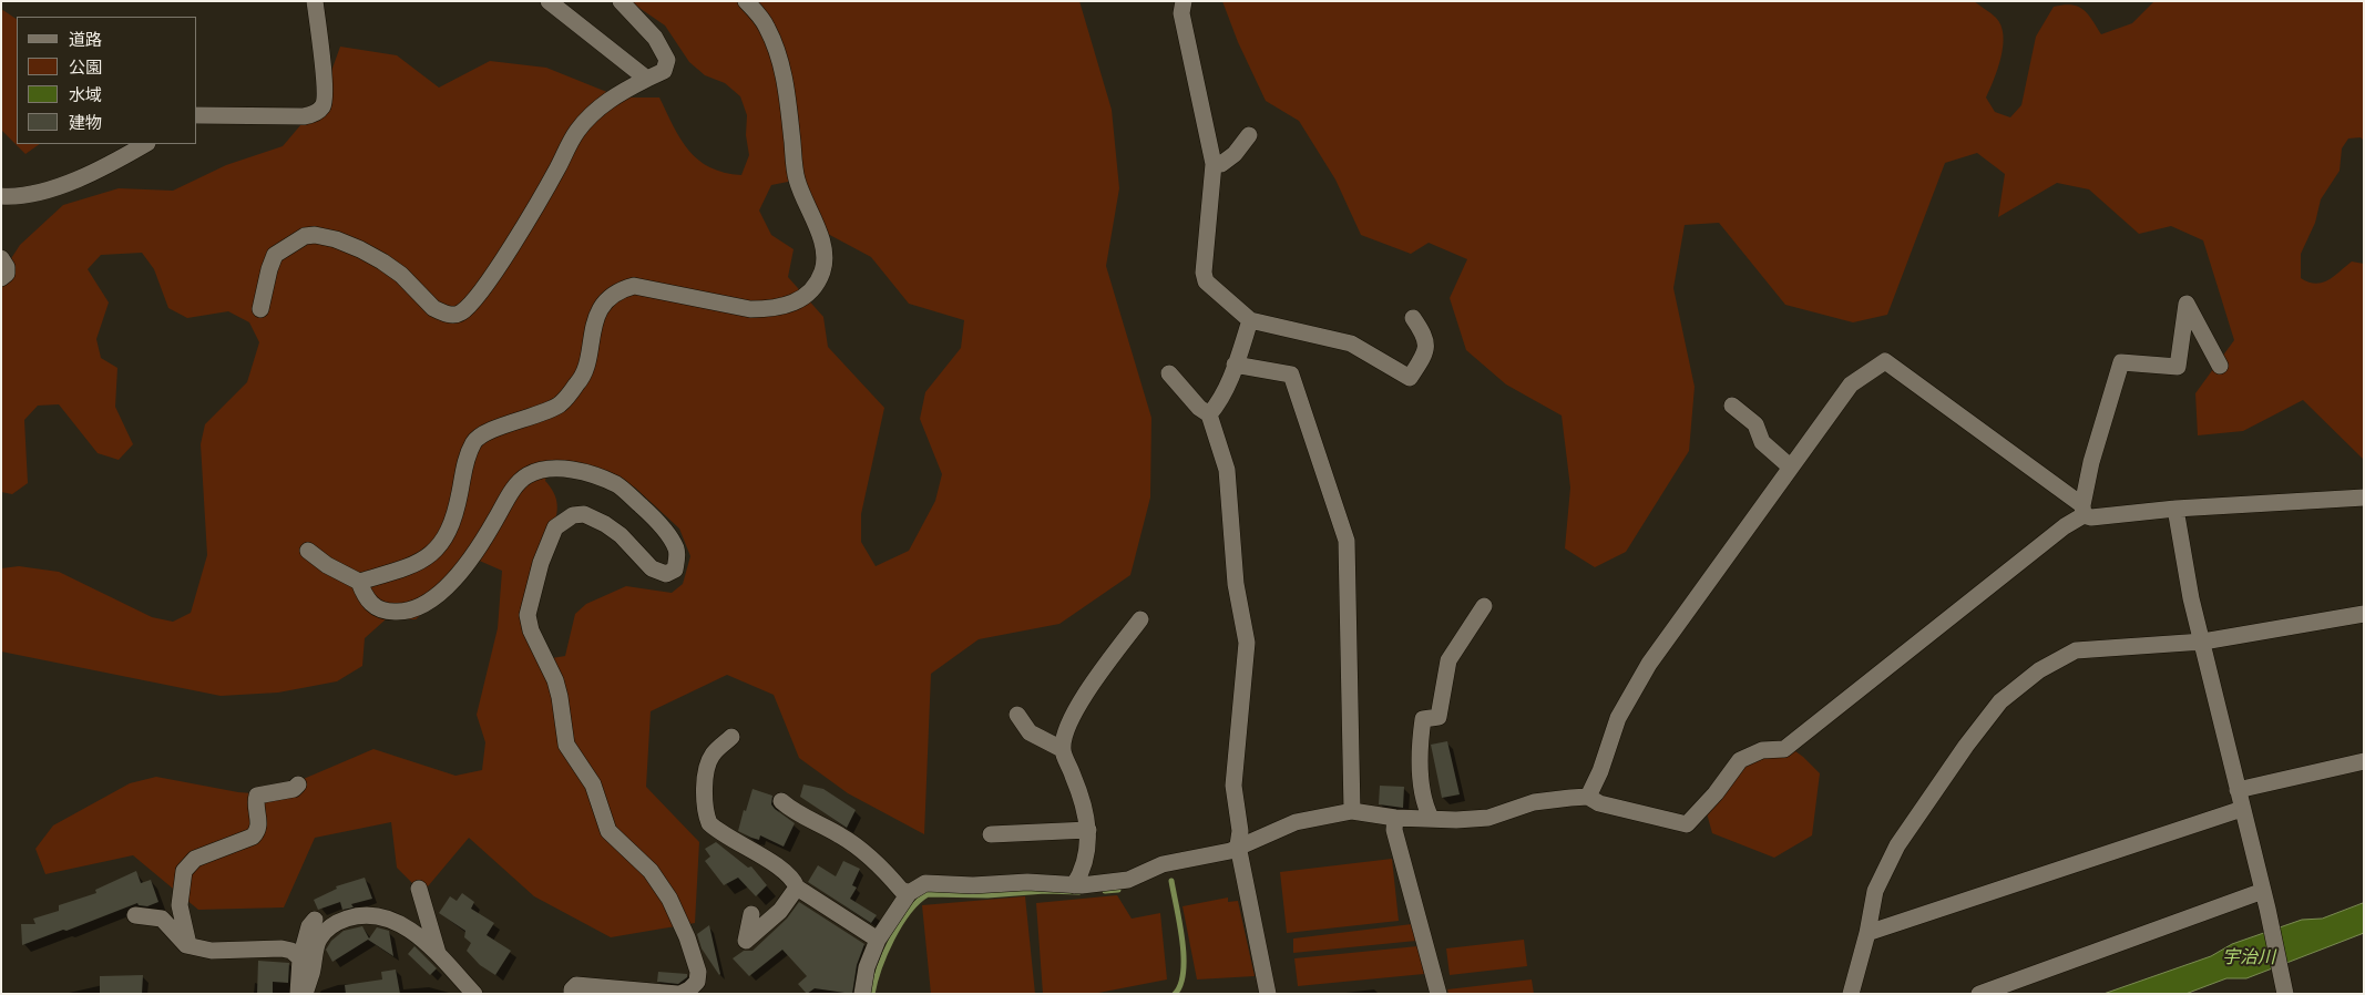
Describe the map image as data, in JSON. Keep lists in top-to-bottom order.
{
  "water": ["宇治川"],
  "legend": [
    "道路",
    "公園",
    "水域",
    "建物"
  ]
}
